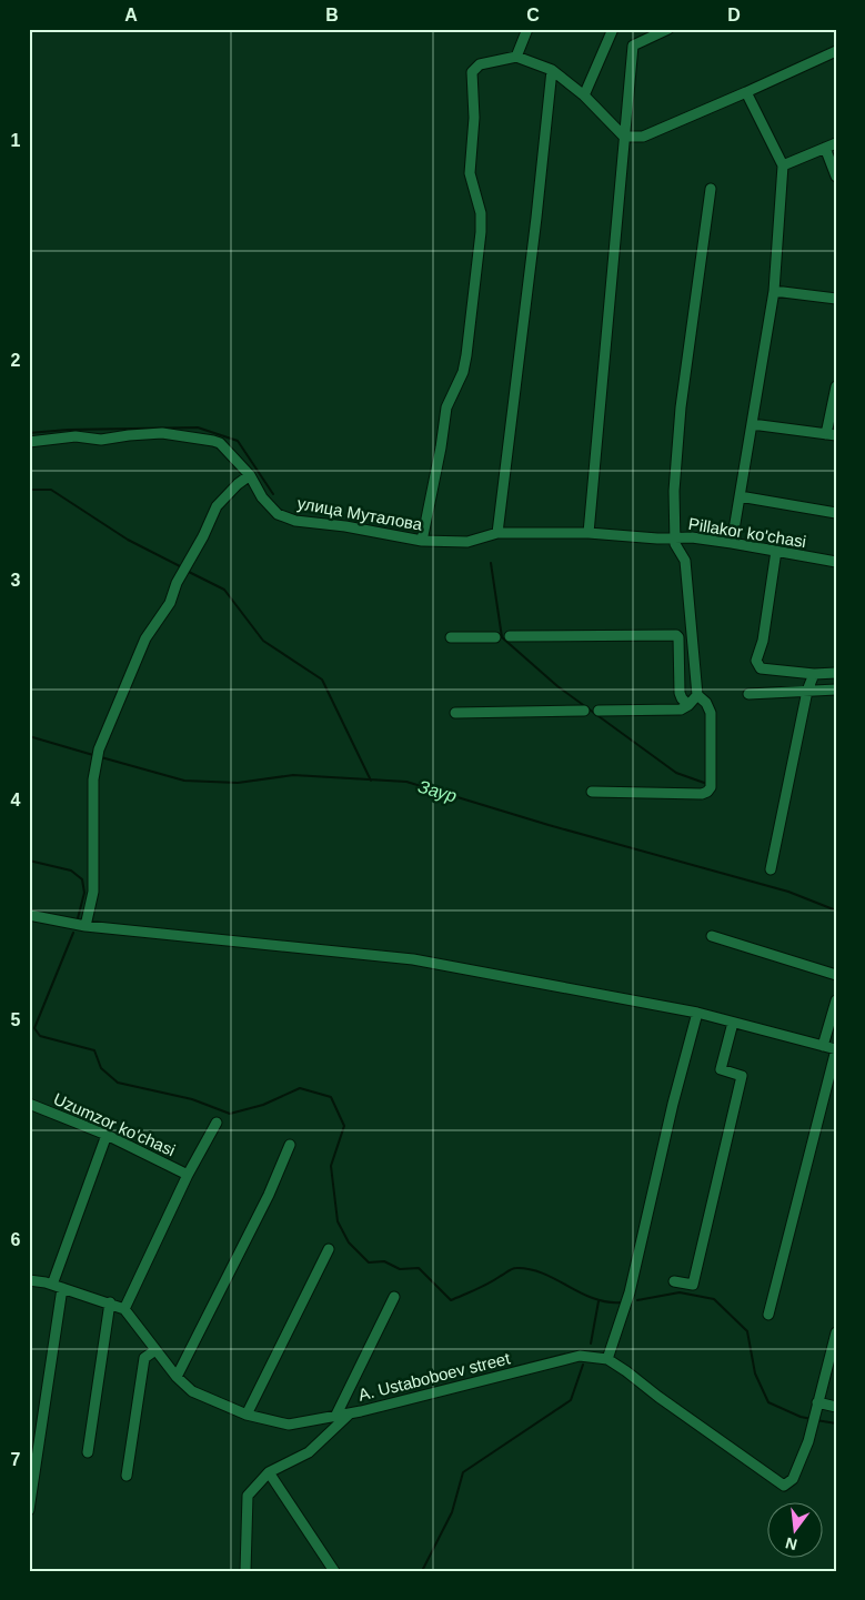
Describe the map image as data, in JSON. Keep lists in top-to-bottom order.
{
  "streets": {
    "street": [
      "улица Муталова",
      "Pillakor ko'chasi",
      "Uzumzor ko'chasi",
      "A. Ustaboboev street"
    ]
  },
  "crossings": [
    ["улица Муталова", "Pillakor ko'chasi"]
  ],
  "water": ["Заур"],
  "north": "bottom",
  "grid": {
    "columns": [
      "A",
      "B",
      "C",
      "D"
    ],
    "rows": [
      "1",
      "2",
      "3",
      "4",
      "5",
      "6",
      "7"
    ]
  }
}
